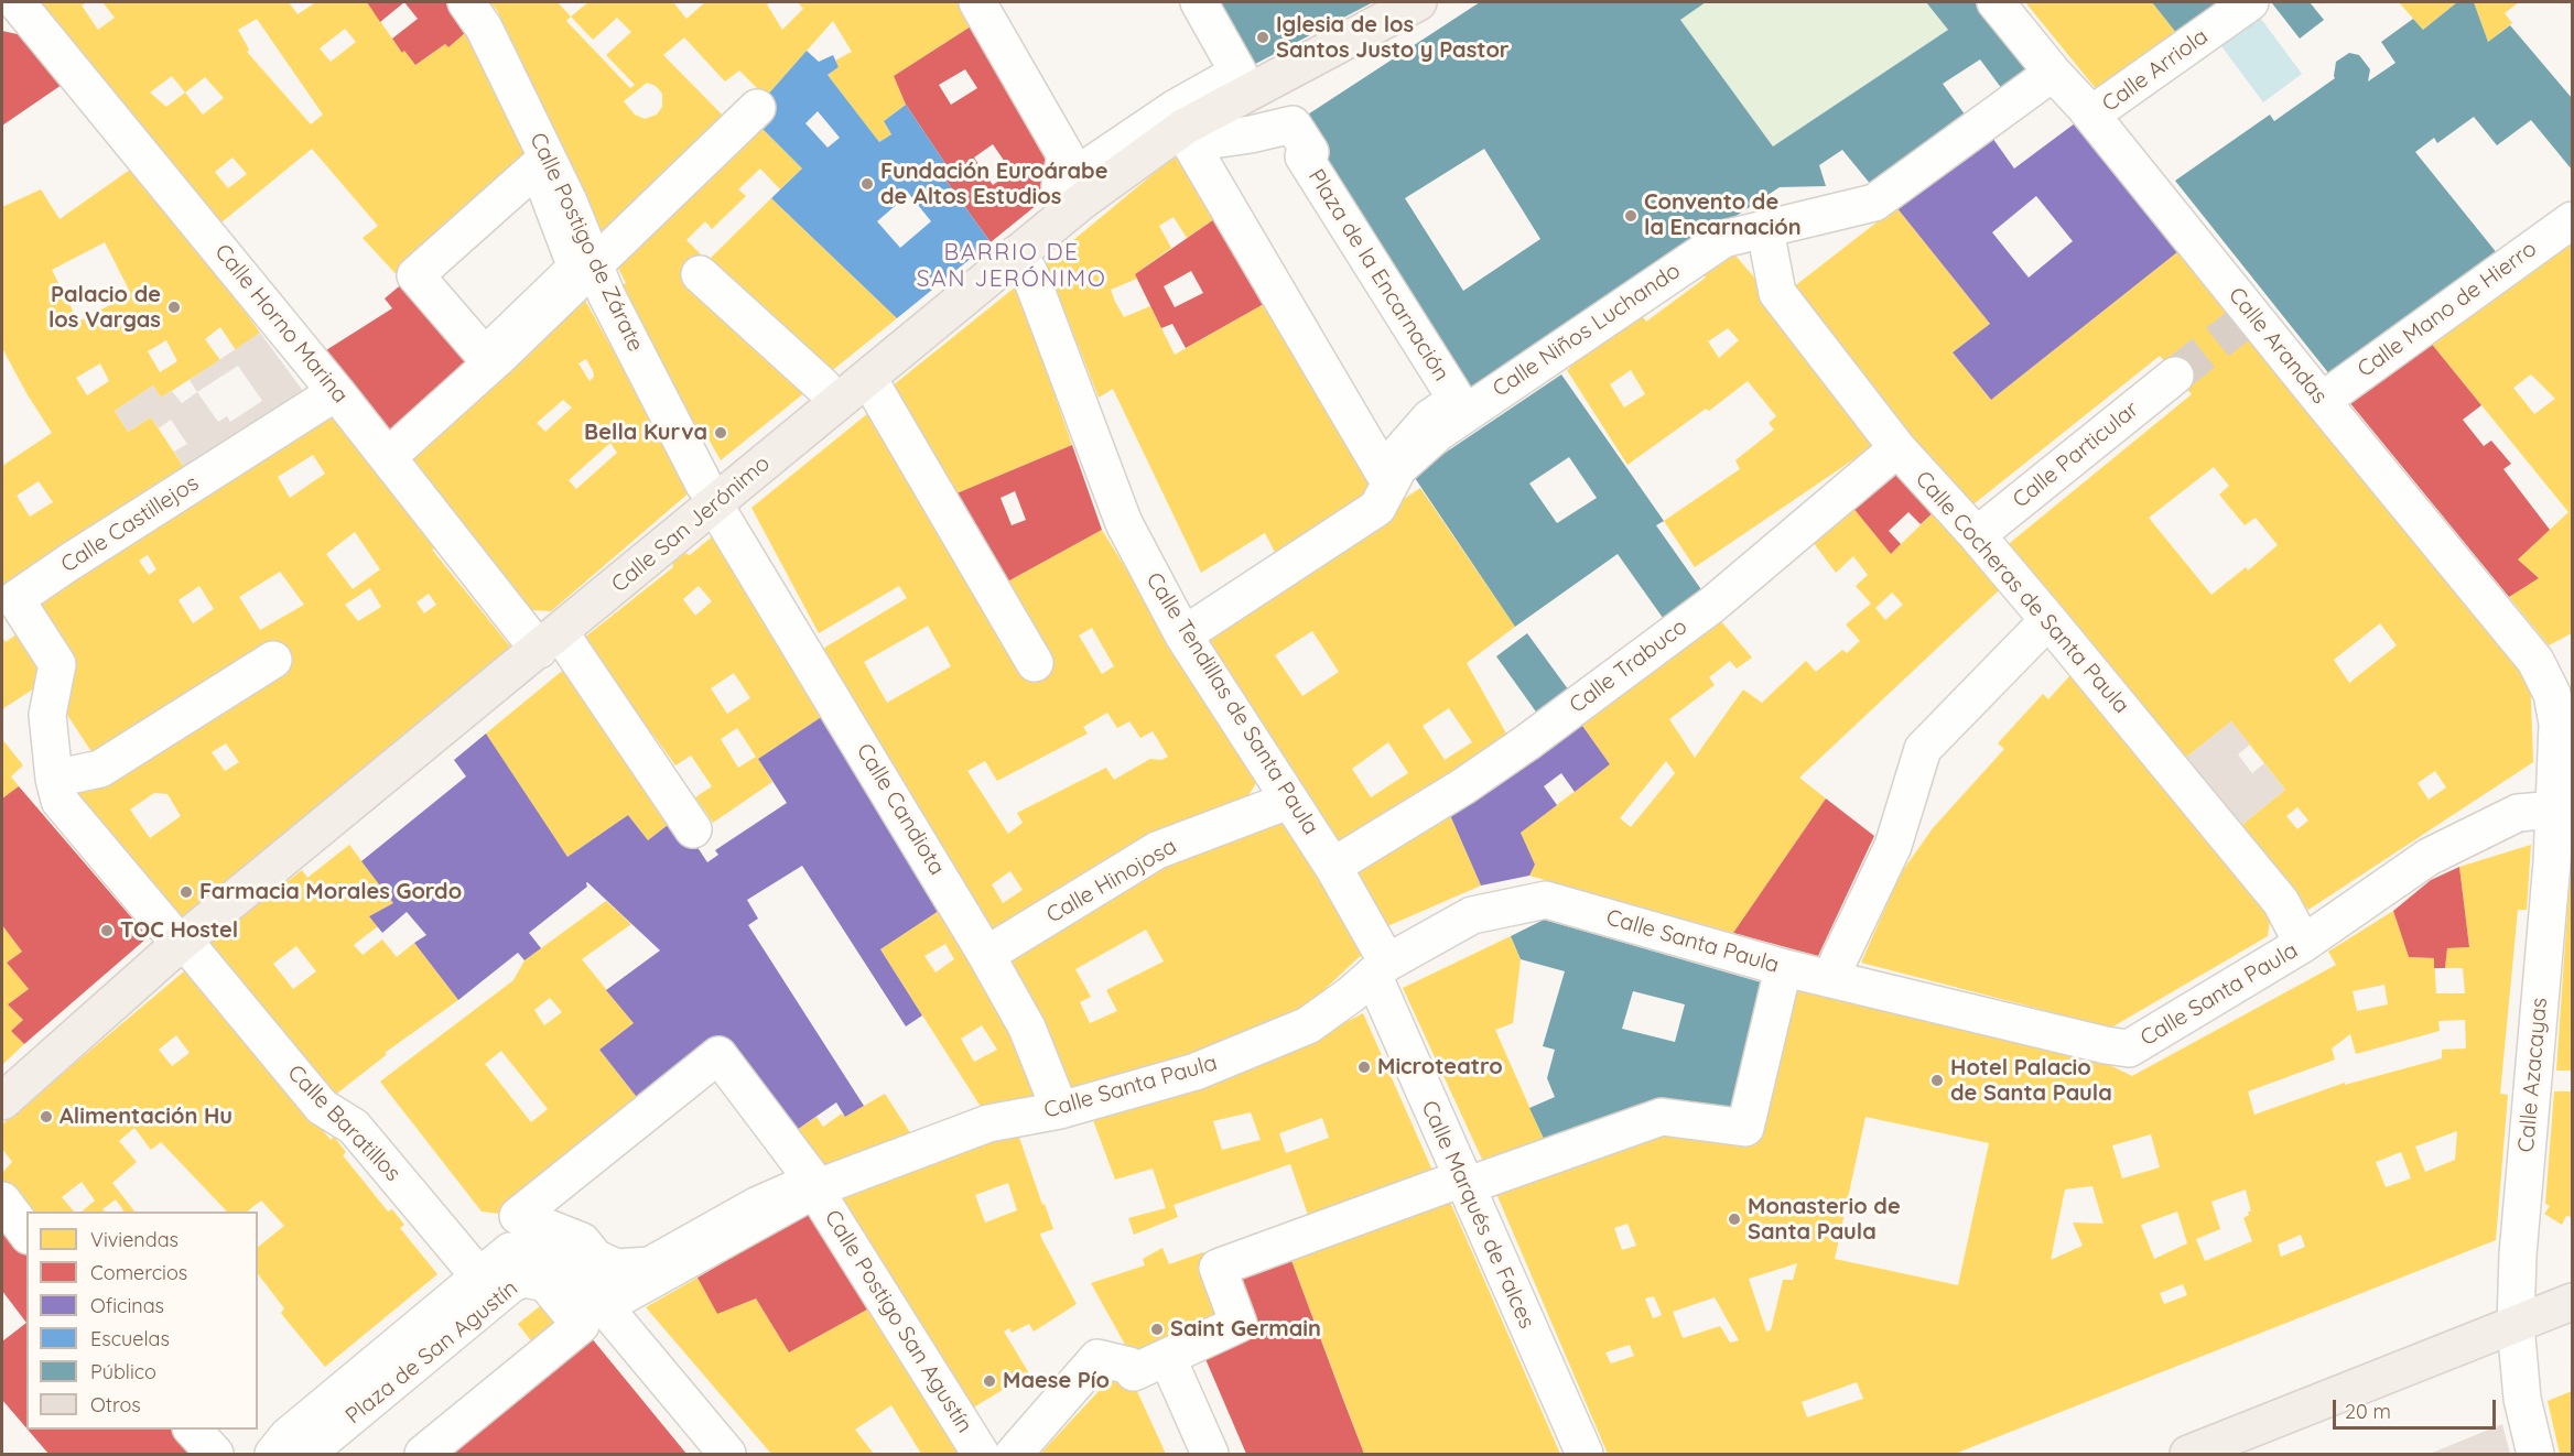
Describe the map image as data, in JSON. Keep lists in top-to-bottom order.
{
  "streets": {
    "main road": ["Calle San Jerónimo"],
    "street": [
      "Calle Arriola",
      "Calle Postigo de Zárate",
      "Plaza de la Encarnación",
      "Calle Mano de Hierro",
      "Calle Horno Marina",
      "Calle Niños Luchando",
      "Calle Arandas",
      "Calle Particular",
      "Calle Castillejos",
      "Calle Cocheras de Santa Paula",
      "Calle Trabuco",
      "Calle Tendillas de Santa Paula",
      "Calle Candiota",
      "Calle Hinojosa",
      "Calle Santa Paula",
      "Calle Azacayas",
      "Calle Baratillos",
      "Calle Marqués de Falces",
      "Calle Postigo San Agustín",
      "Plaza de San Agustín"
    ]
  },
  "crossings": [
    ["Calle Arriola", "Calle Arandas"],
    ["Plaza de la Encarnación", "Calle Niños Luchando"],
    ["Calle Mano de Hierro", "Calle Arandas"],
    ["Calle Horno Marina", "Calle Castillejos"],
    ["Calle Horno Marina", "Calle San Jerónimo"],
    ["Calle Niños Luchando", "Calle Arandas"],
    ["Calle Niños Luchando", "Calle Cocheras de Santa Paula"],
    ["Calle Arandas", "Calle Azacayas"],
    ["Calle Particular", "Calle Cocheras de Santa Paula"],
    ["Calle Castillejos", "Calle Baratillos"],
    ["Calle San Jerónimo", "Calle Tendillas de Santa Paula"],
    ["Calle San Jerónimo", "Calle Baratillos"],
    ["Calle Cocheras de Santa Paula", "Calle Trabuco"],
    ["Calle Cocheras de Santa Paula", "Calle Santa Paula"],
    ["Calle Tendillas de Santa Paula", "Calle Santa Paula"],
    ["Calle Tendillas de Santa Paula", "Calle Marqués de Falces"],
    ["Calle Candiota", "Calle Hinojosa"],
    ["Calle Candiota", "Calle Santa Paula"],
    ["Calle Santa Paula", "Calle Azacayas"],
    ["Calle Santa Paula", "Calle Marqués de Falces"],
    ["Calle Santa Paula", "Calle Postigo San Agustín"],
    ["Calle Baratillos", "Plaza de San Agustín"]
  ],
  "districts": ["BARRIO DE SAN JERÓNIMO"],
  "places": [
    "Iglesia de los Santos Justo y Pastor",
    "Fundación Euroárabe de Altos Estudios",
    "Convento de la Encarnación",
    "Palacio de los Vargas",
    "Bella Kurva",
    "Farmacia Morales Gordo",
    "TOC Hostel",
    "Microteatro",
    "Hotel Palacio de Santa Paula",
    "Alimentación Hu",
    "Monasterio de Santa Paula",
    "Saint Germain",
    "Maese Pío"
  ],
  "legend": [
    "Viviendas",
    "Comercios",
    "Oficinas",
    "Escuelas",
    "Público",
    "Otros"
  ],
  "scale_bar": "20 m"
}
